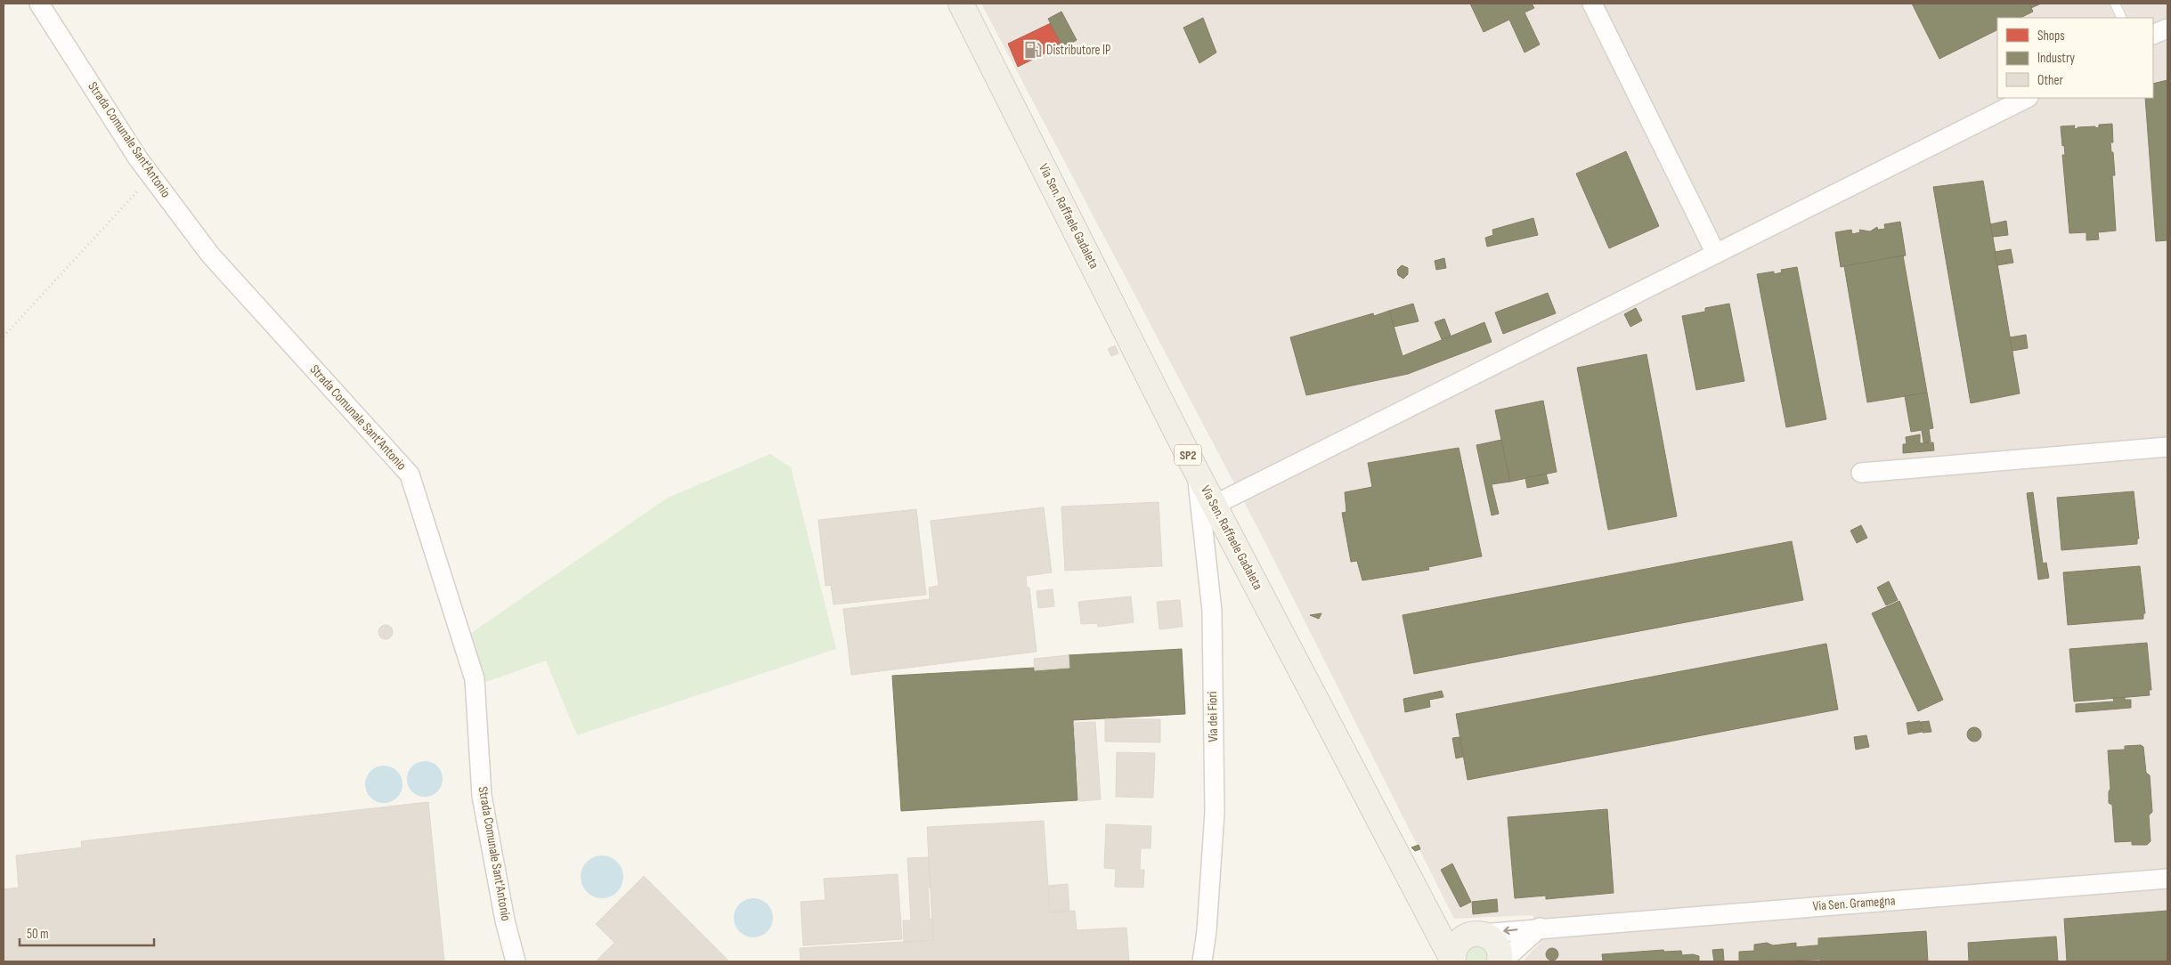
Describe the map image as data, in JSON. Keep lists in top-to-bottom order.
{
  "streets": {
    "main road": ["Via Sen. Raffaele Gadaleta", "SP2"],
    "street": ["Strada Comunale Sant'Antonio", "Via dei Fiori", "Via Sen. Gramegna"]
  },
  "crossings": [
    ["Via Sen. Raffaele Gadaleta", "Via dei Fiori"],
    ["Via Sen. Raffaele Gadaleta", "Via Sen. Gramegna"]
  ],
  "places": {
    "fuel station": ["Distributore IP"]
  },
  "legend": ["Shops", "Industry", "Other"],
  "scale_bar": "50 m"
}
